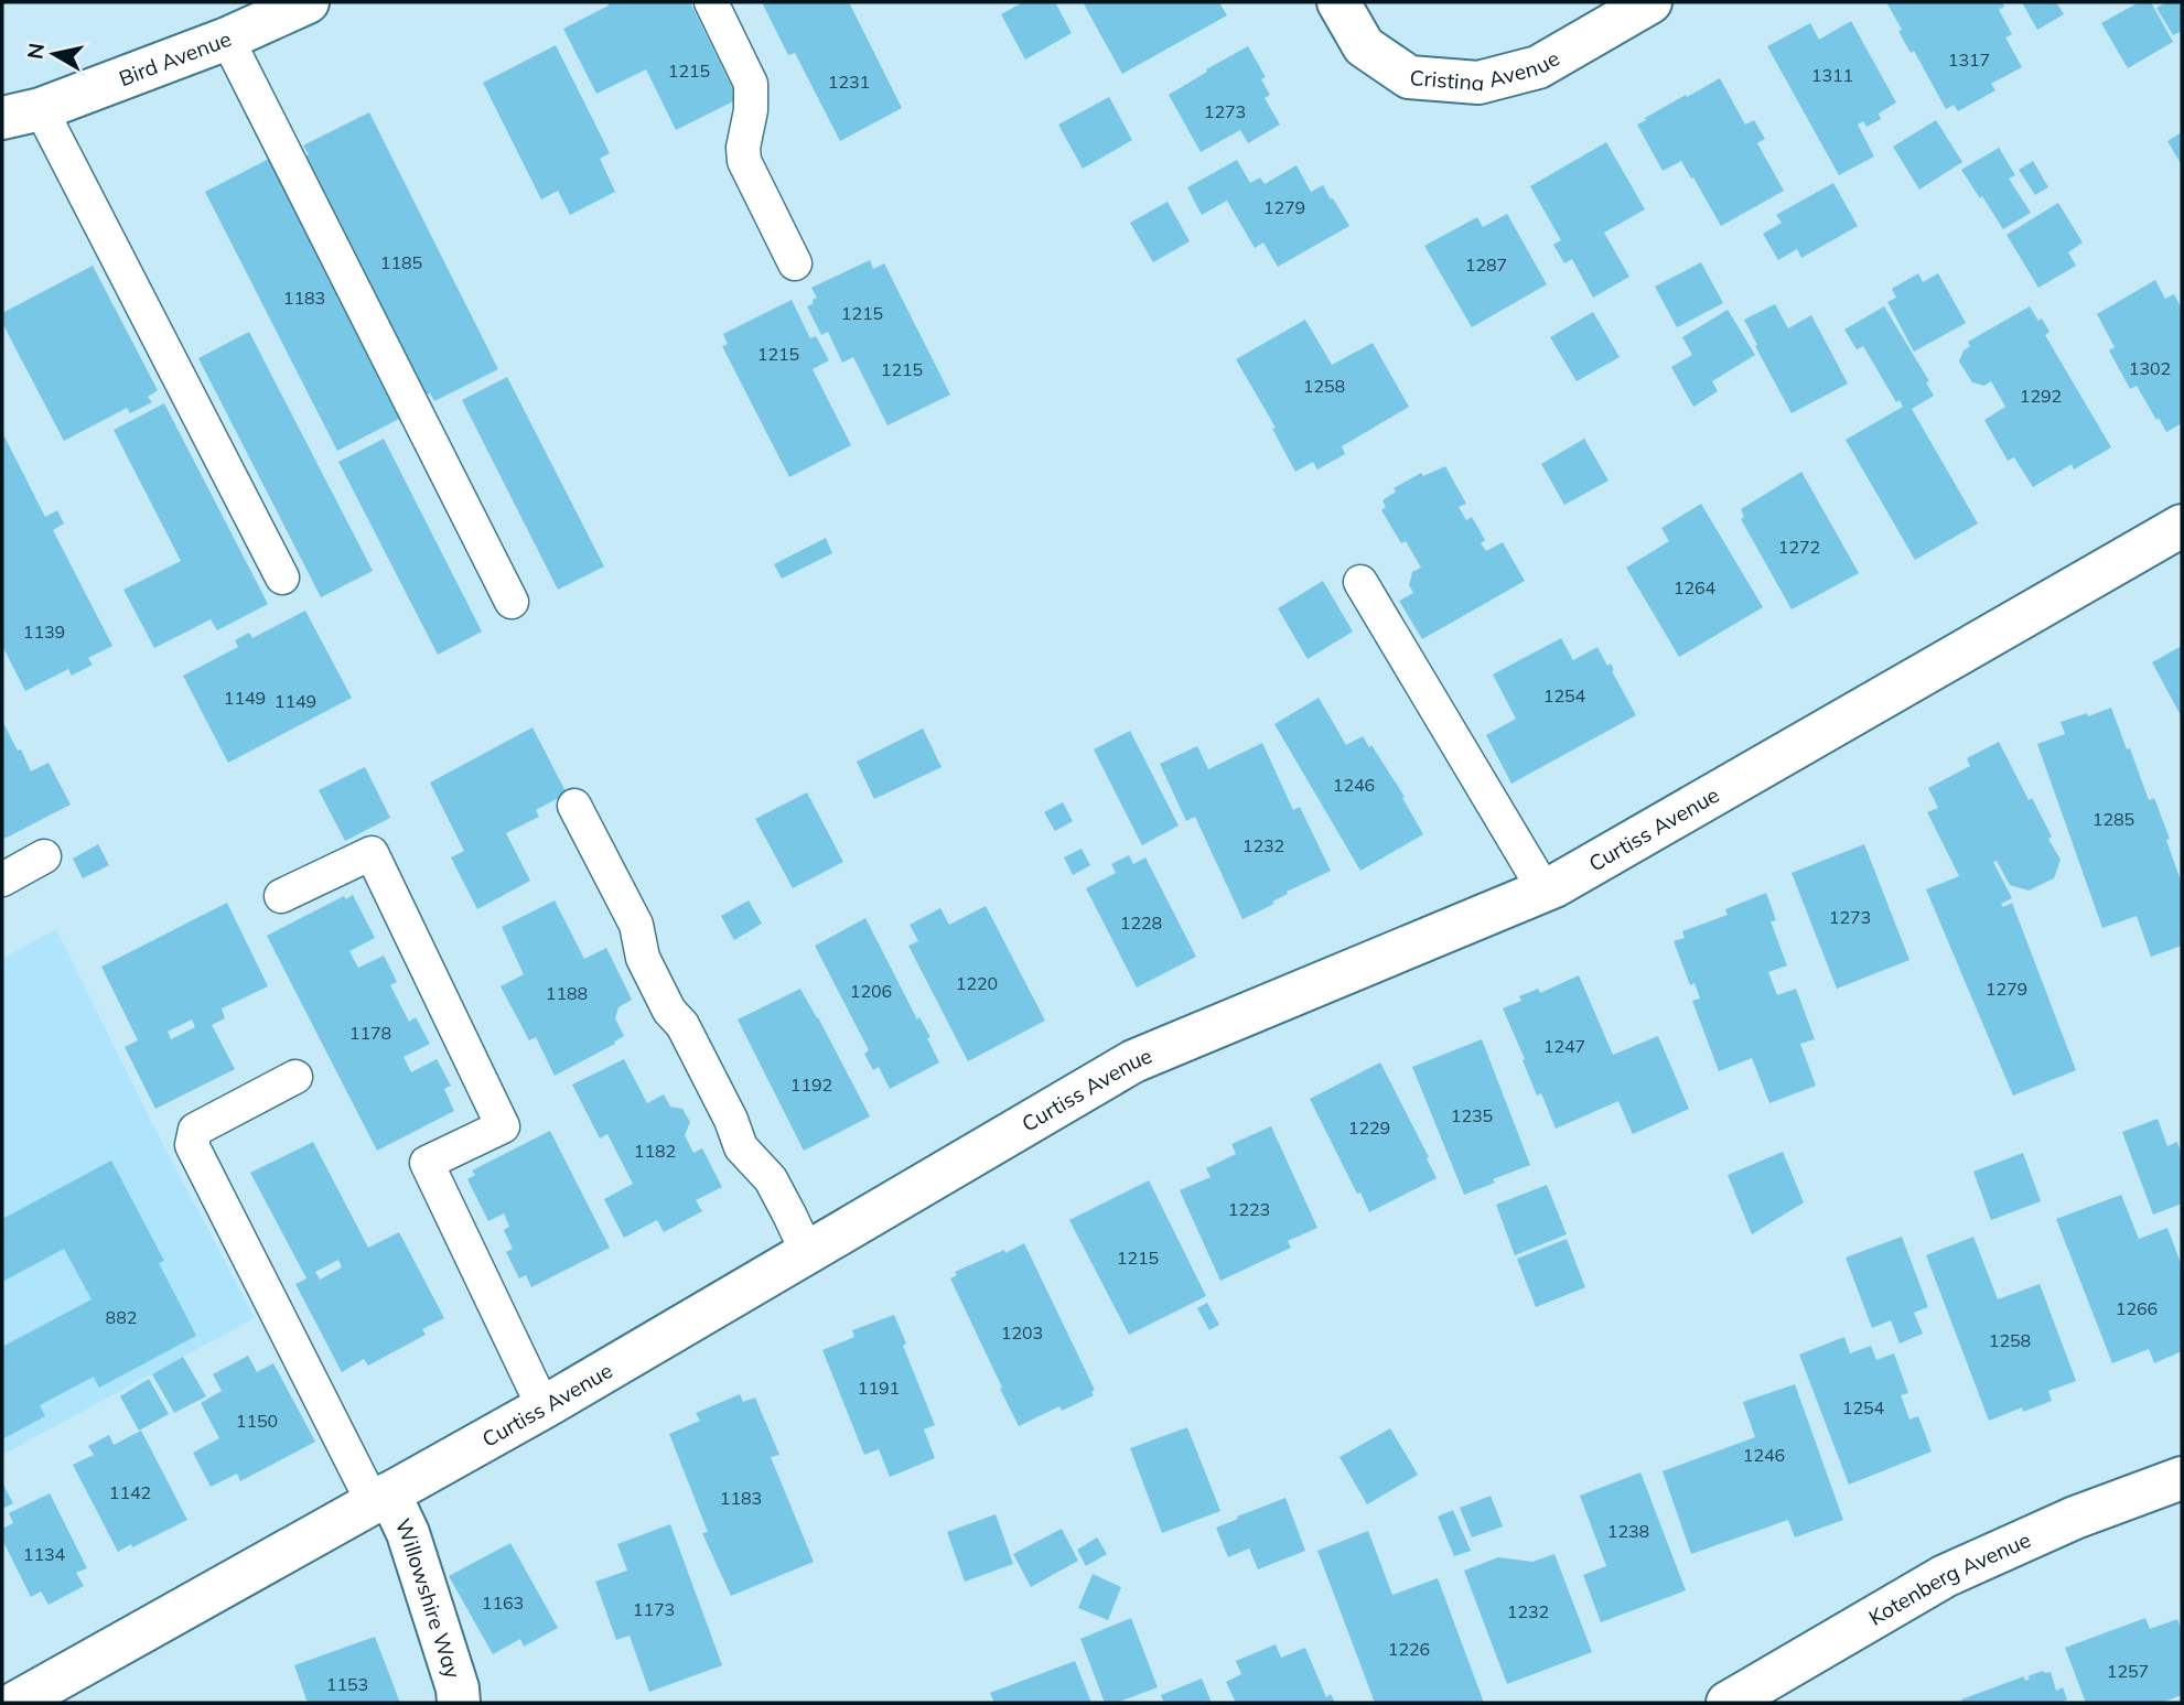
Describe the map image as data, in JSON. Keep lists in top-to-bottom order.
{
  "streets": {
    "street": [
      "Bird Avenue",
      "Cristina Avenue",
      "Curtiss Avenue",
      "Kotenberg Avenue",
      "Willowshire Way"
    ]
  },
  "crossings": [
    ["Curtiss Avenue", "Willowshire Way"]
  ],
  "house_numbers": [
    "1317",
    "1215",
    "1311",
    "1231",
    "1273",
    "1279",
    "1185",
    "1287",
    "1183",
    "1215",
    "1215",
    "1302",
    "1215",
    "1258",
    "1292",
    "1272",
    "1264",
    "1139",
    "1254",
    "1149",
    "1149",
    "1246",
    "1285",
    "1232",
    "1273",
    "1228",
    "1220",
    "1279",
    "1206",
    "1188",
    "1178",
    "1247",
    "1192",
    "1235",
    "1229",
    "1182",
    "1223",
    "1215",
    "1266",
    "882",
    "1203",
    "1258",
    "1191",
    "1254",
    "1150",
    "1246",
    "1142",
    "1183",
    "1238",
    "1134",
    "1163",
    "1173",
    "1232",
    "1226",
    "1257",
    "1153"
  ],
  "north": "left"
}
